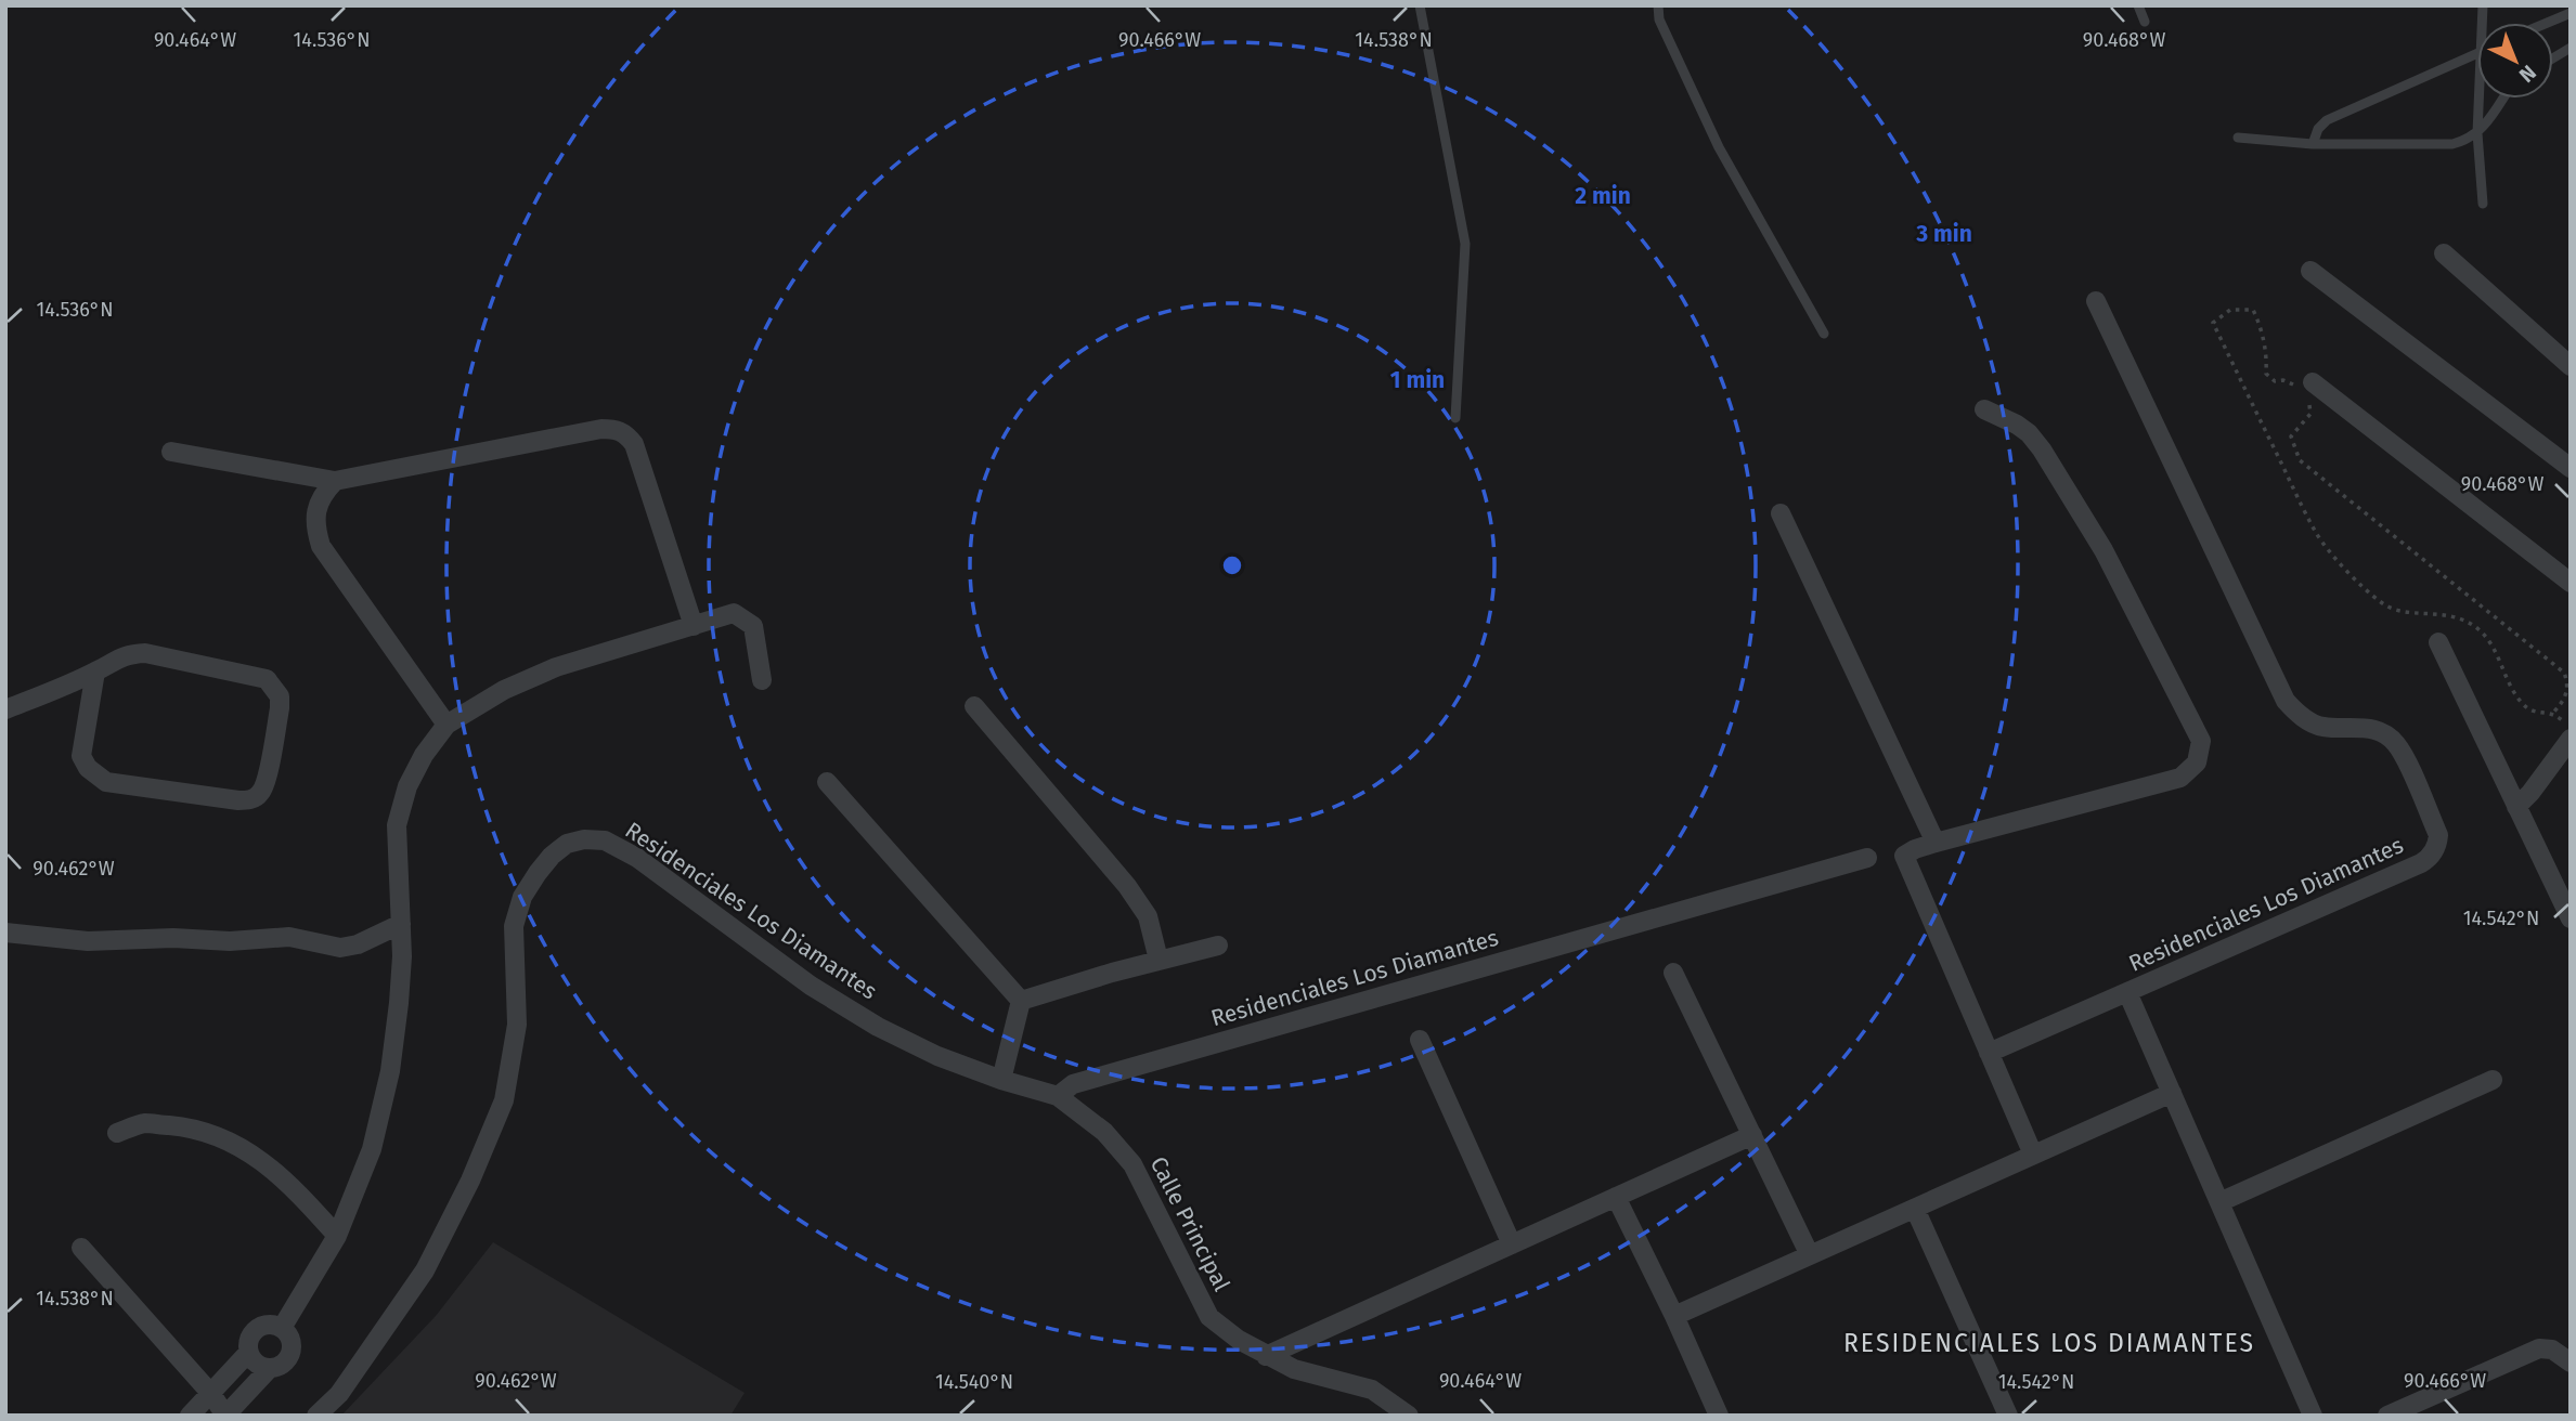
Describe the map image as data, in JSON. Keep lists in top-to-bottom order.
{
  "streets": {
    "street": ["Residenciales Los Diamantes", "Calle Principal"]
  },
  "crossings": [
    ["Residenciales Los Diamantes", "Calle Principal"]
  ],
  "districts": ["RESIDENCIALES LOS DIAMANTES"],
  "north": "bottom right",
  "coordinates": [
    "14.536°N",
    "14.538°N",
    "90.464°W",
    "90.466°W",
    "90.468°W",
    "90.462°W",
    "14.542°N",
    "14.540°N"
  ],
  "rings": ["2 min", "3 min", "1 min"]
}
